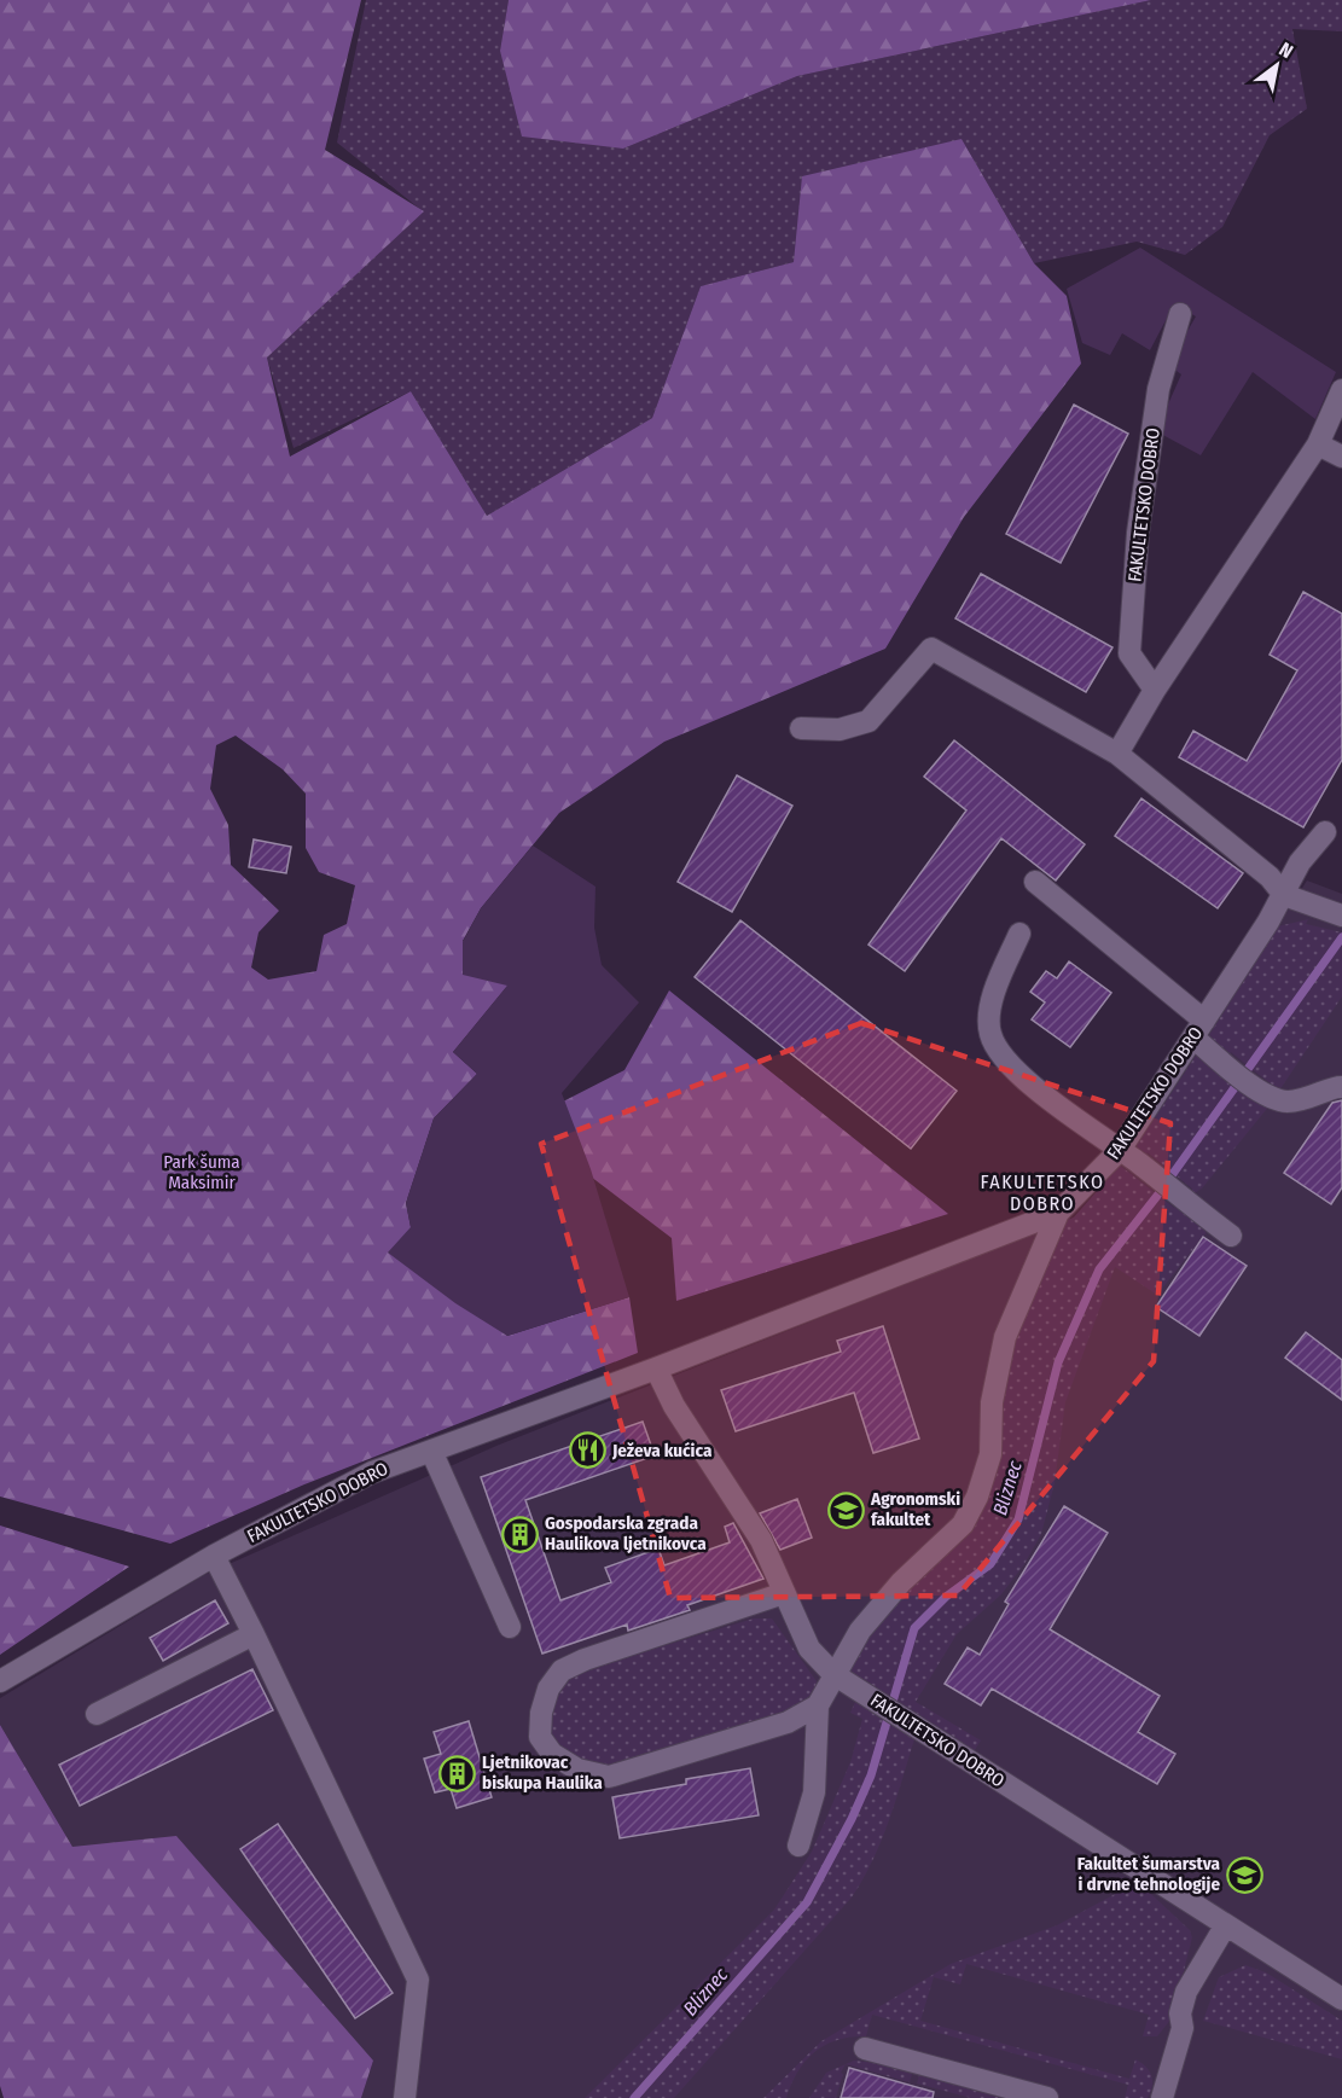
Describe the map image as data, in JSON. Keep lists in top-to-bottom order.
{
  "streets": {
    "street": ["FAKULTETSKO DOBRO"]
  },
  "districts": ["FAKULTETSKO DOBRO"],
  "water": ["Bliznec"],
  "parks": ["Park šuma Maksimir"],
  "places": {
    "restaurant": ["Ježeva kućica"],
    "school or university": ["Agronomski fakultet", "Fakultet šumarstva i drvne tehnologije"],
    "building": ["Gospodarska zgrada Haulikova ljetnikovca", "Ljetnikovac biskupa Haulika"]
  },
  "north": "top right"
}
